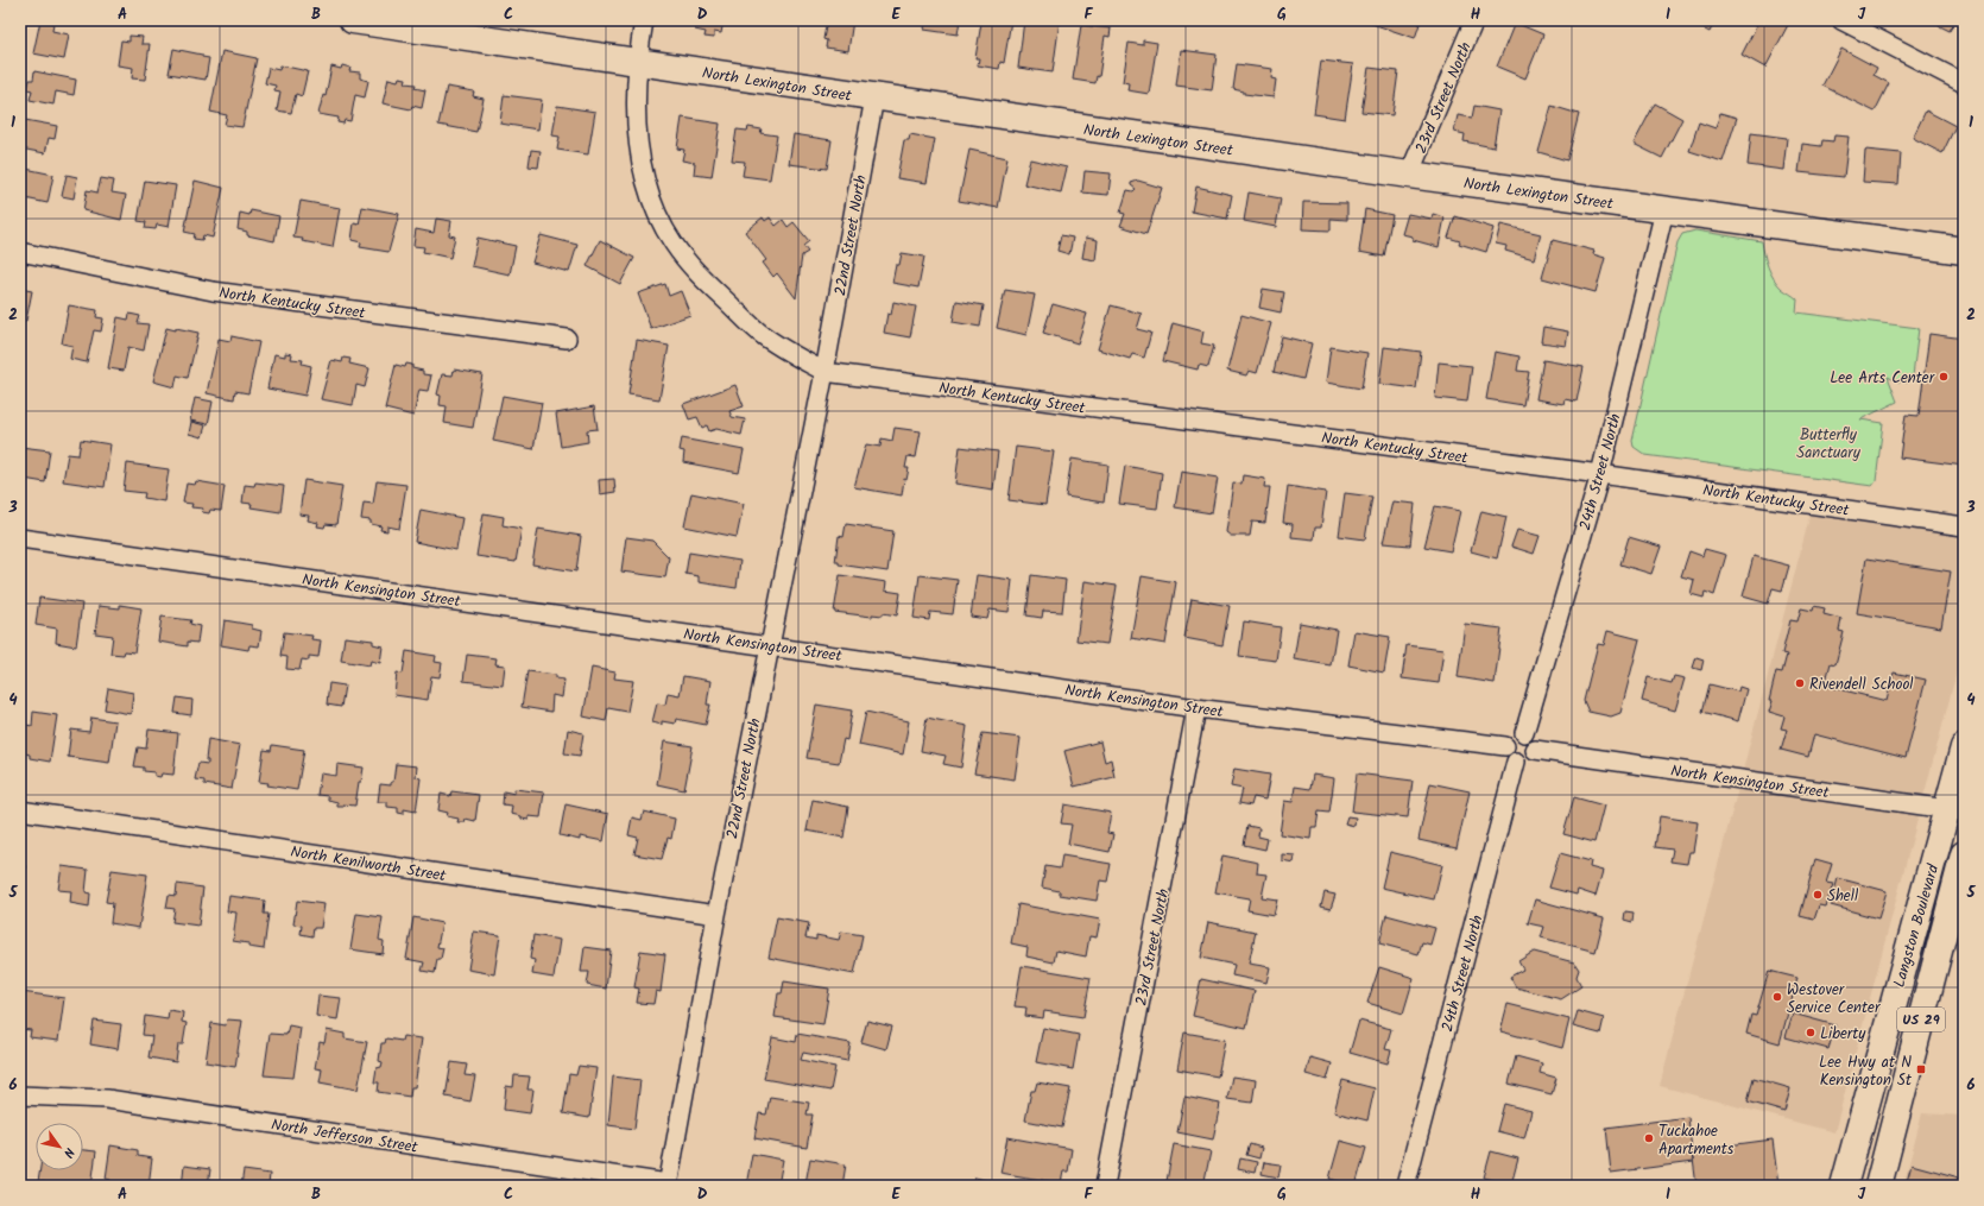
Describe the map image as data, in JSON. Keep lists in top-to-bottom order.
{
  "streets": {
    "street": [
      "North Lexington Street",
      "23rd Street North",
      "22nd Street North",
      "North Kentucky Street",
      "24th Street North",
      "North Kensington Street",
      "North Kenilworth Street",
      "Langston Boulevard",
      "US 29",
      "North Jefferson Street"
    ]
  },
  "crossings": [
    ["North Lexington Street", "23rd Street North"],
    ["North Lexington Street", "22nd Street North"],
    ["North Lexington Street", "24th Street North"],
    ["23rd Street North", "North Kensington Street"],
    ["22nd Street North", "North Kentucky Street"],
    ["22nd Street North", "North Kensington Street"],
    ["22nd Street North", "North Kenilworth Street"],
    ["22nd Street North", "North Jefferson Street"],
    ["North Kentucky Street", "24th Street North"],
    ["24th Street North", "North Kensington Street"],
    ["North Kensington Street", "Langston Boulevard"]
  ],
  "parks": ["Butterfly Sanctuary"],
  "places": {
    "other": [
      "Lee Arts Center",
      "Rivendell School",
      "Shell",
      "Westover Service Center",
      "Liberty",
      "Tuckahoe Apartments"
    ],
    "transit": ["Lee Hwy at N Kensington St"]
  },
  "north": "bottom right",
  "grid": {
    "columns": [
      "A",
      "B",
      "C",
      "D",
      "E",
      "F",
      "G",
      "H",
      "I",
      "J"
    ],
    "rows": [
      "1",
      "2",
      "3",
      "4",
      "5",
      "6"
    ]
  }
}
